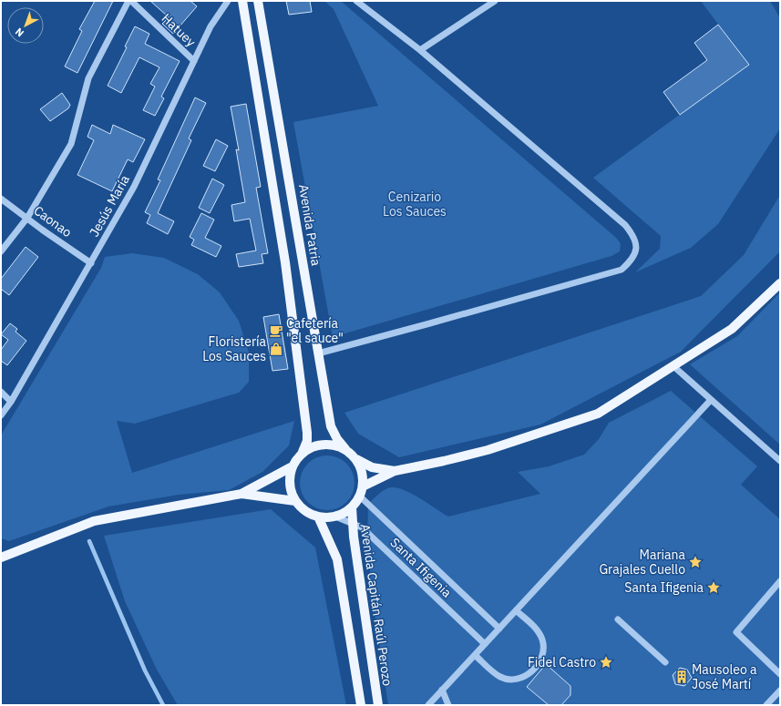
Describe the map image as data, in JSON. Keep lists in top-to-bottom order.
{
  "streets": {
    "main road": ["Avenida Patria", "Avenida Capitán Raúl Perozo"],
    "street": [
      "Hatuey",
      "Jesús María",
      "Caonao",
      "Santa Ifigenia"
    ]
  },
  "crossings": [
    ["Hatuey", "Jesús María"],
    ["Jesús María", "Caonao"],
    ["Avenida Patria", "Santa Ifigenia"],
    ["Avenida Patria", "Avenida Capitán Raúl Perozo"],
    ["Santa Ifigenia", "Avenida Capitán Raúl Perozo"]
  ],
  "parks": ["Cenizario Los Sauces"],
  "places": {
    "cafe": ["Cafetería \"el sauce\""],
    "shop": ["Floristería Los Sauces"],
    "place": ["Mariana Grajales Cuello", "Santa Ifigenia", "Fidel Castro"],
    "building": ["Mausoleo a José Martí"]
  },
  "north": "bottom left"
}
